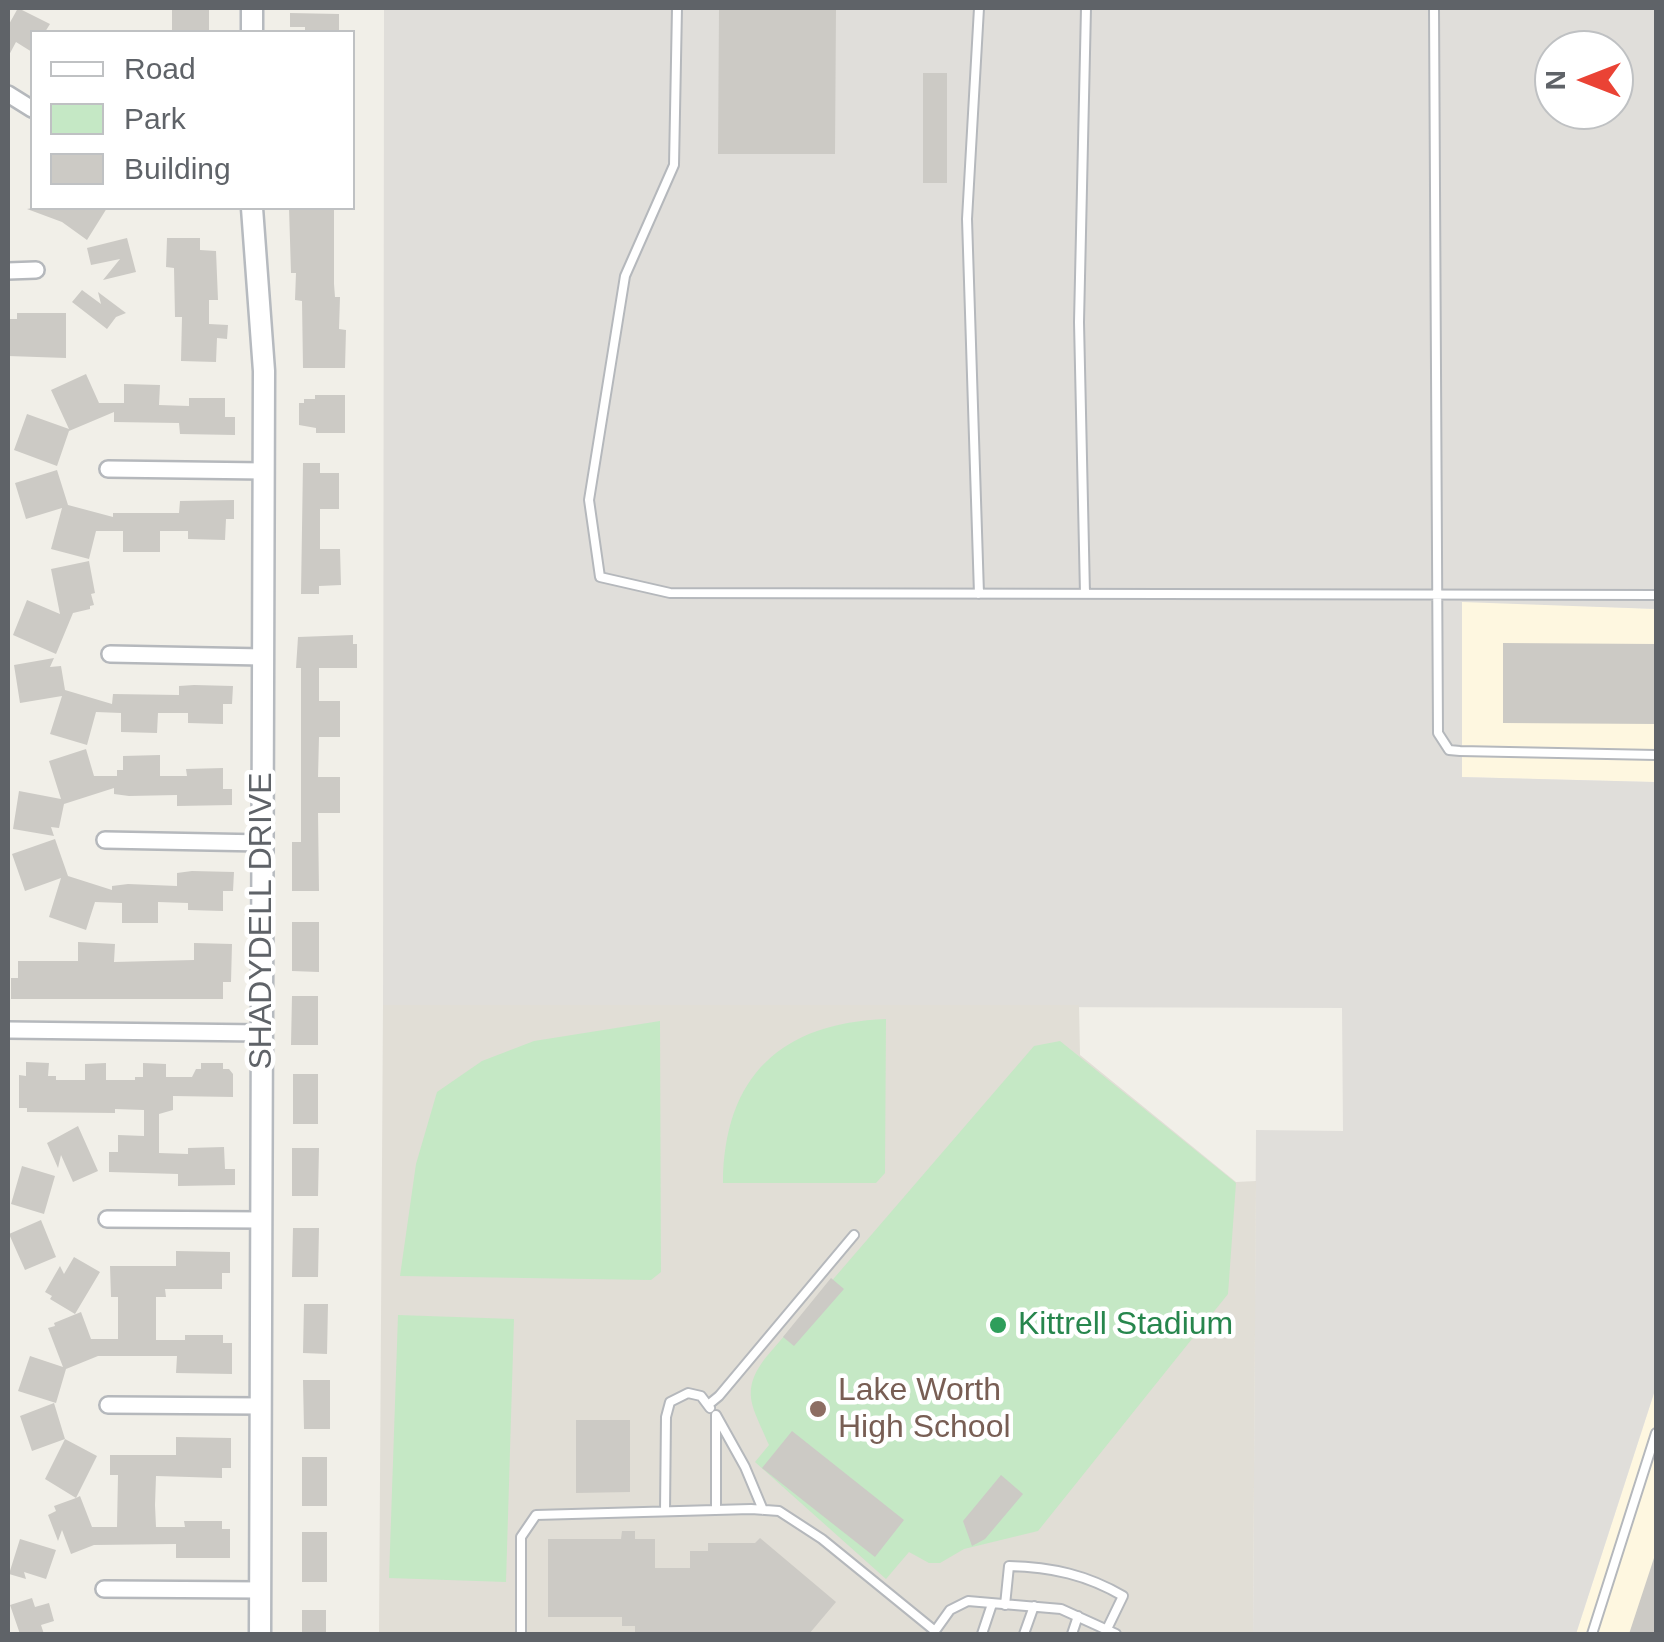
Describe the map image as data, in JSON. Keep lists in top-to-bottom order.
{
  "streets": {
    "street": ["SHADYDELL DRIVE"]
  },
  "places": ["Kittrell Stadium", "Lake Worth High School"],
  "legend": ["Road", "Park", "Building"],
  "north": "left"
}
